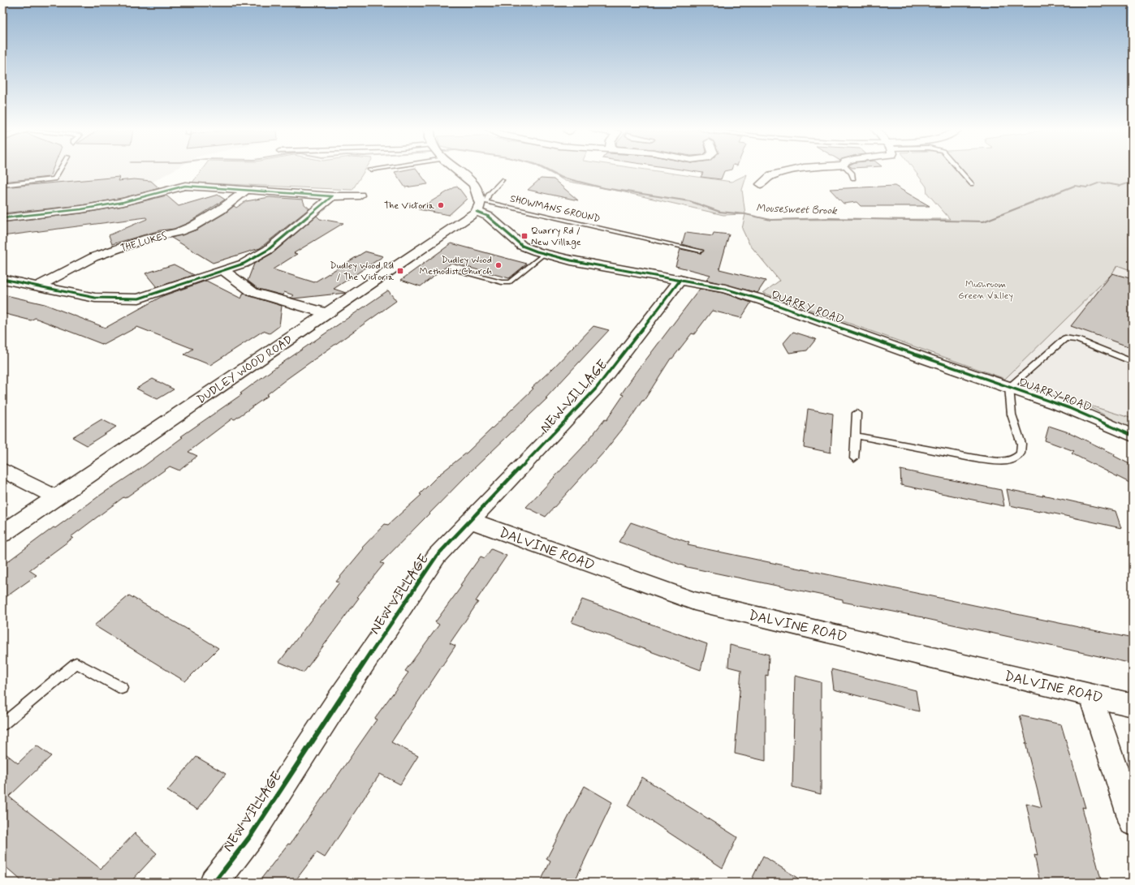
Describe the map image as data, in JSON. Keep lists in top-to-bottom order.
{
  "streets": {
    "street": [
      "THE LUKES",
      "QUARRY ROAD",
      "DUDLEY WOOD ROAD",
      "NEW VILLAGE",
      "DALVINE ROAD"
    ],
    "lane": ["SHOWMANS GROUND"]
  },
  "crossings": [
    ["SHOWMANS GROUND", "QUARRY ROAD"],
    ["SHOWMANS GROUND", "DUDLEY WOOD ROAD"],
    ["QUARRY ROAD", "DUDLEY WOOD ROAD"],
    ["QUARRY ROAD", "NEW VILLAGE"],
    ["NEW VILLAGE", "DALVINE ROAD"]
  ],
  "water": ["Mousesweet Brook"],
  "parks": ["Mushroom Green Valley"],
  "places": {
    "other": ["The Victoria", "Dudley Wood Methodist Church"],
    "transit": ["Quarry Rd / New Village", "Dudley Wood Rd / The Victoria"]
  }
}
